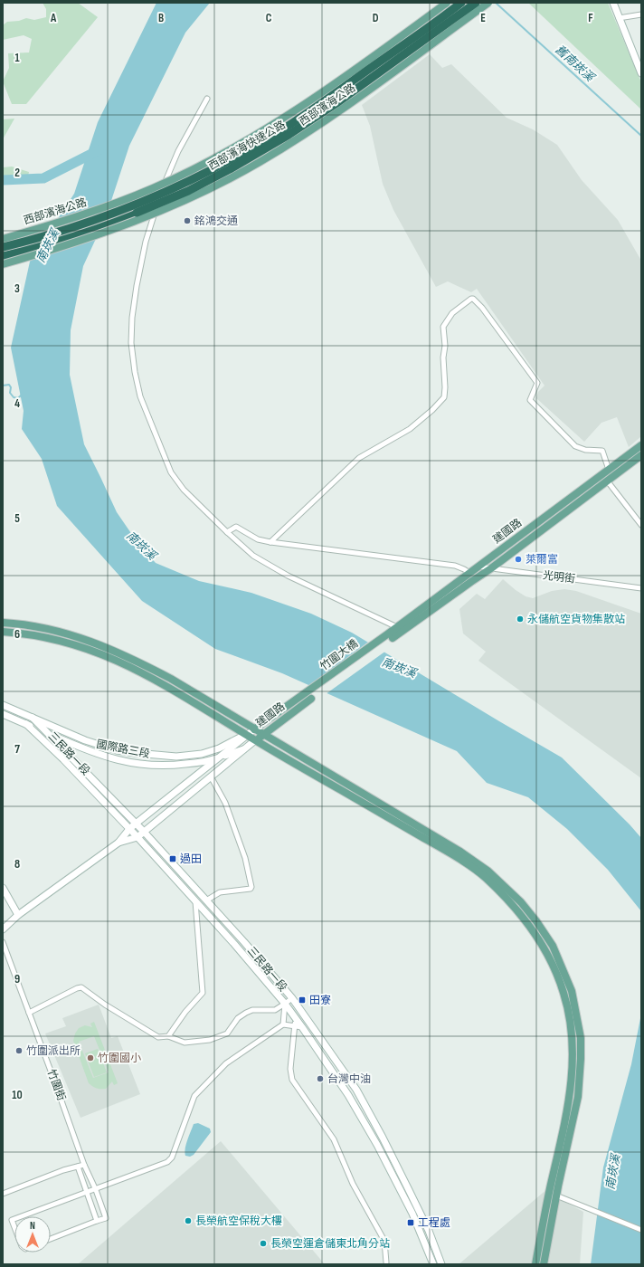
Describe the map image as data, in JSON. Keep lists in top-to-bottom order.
{
  "streets": {
    "highway": ["西部濱海快速公路"],
    "main road": ["西部濱海公路", "建國路", "竹圍大橋"],
    "street": [
      "光明街",
      "國際路三段",
      "三民路一段",
      "竹圍街"
    ]
  },
  "crossings": [
    ["建國路", "光明街"],
    ["建國路", "竹圍大橋"],
    ["建國路", "國際路三段"],
    ["建國路", "三民路一段"],
    ["國際路三段", "三民路一段"]
  ],
  "water": ["舊南崁溪", "南崁溪"],
  "places": {
    "other": [
      "銘鴻交通",
      "萊爾富",
      "永儲航空貨物集散站",
      "竹圍派出所",
      "竹圍國小",
      "台灣中油",
      "長榮航空保稅大樓",
      "長榮空運倉儲東北角分站"
    ],
    "transit": ["過田", "田寮", "工程處"]
  },
  "north": "top",
  "grid": {
    "columns": [
      "A",
      "B",
      "C",
      "D",
      "E",
      "F"
    ],
    "rows": [
      "1",
      "2",
      "3",
      "4",
      "5",
      "6",
      "7",
      "8",
      "9",
      "10"
    ]
  }
}
